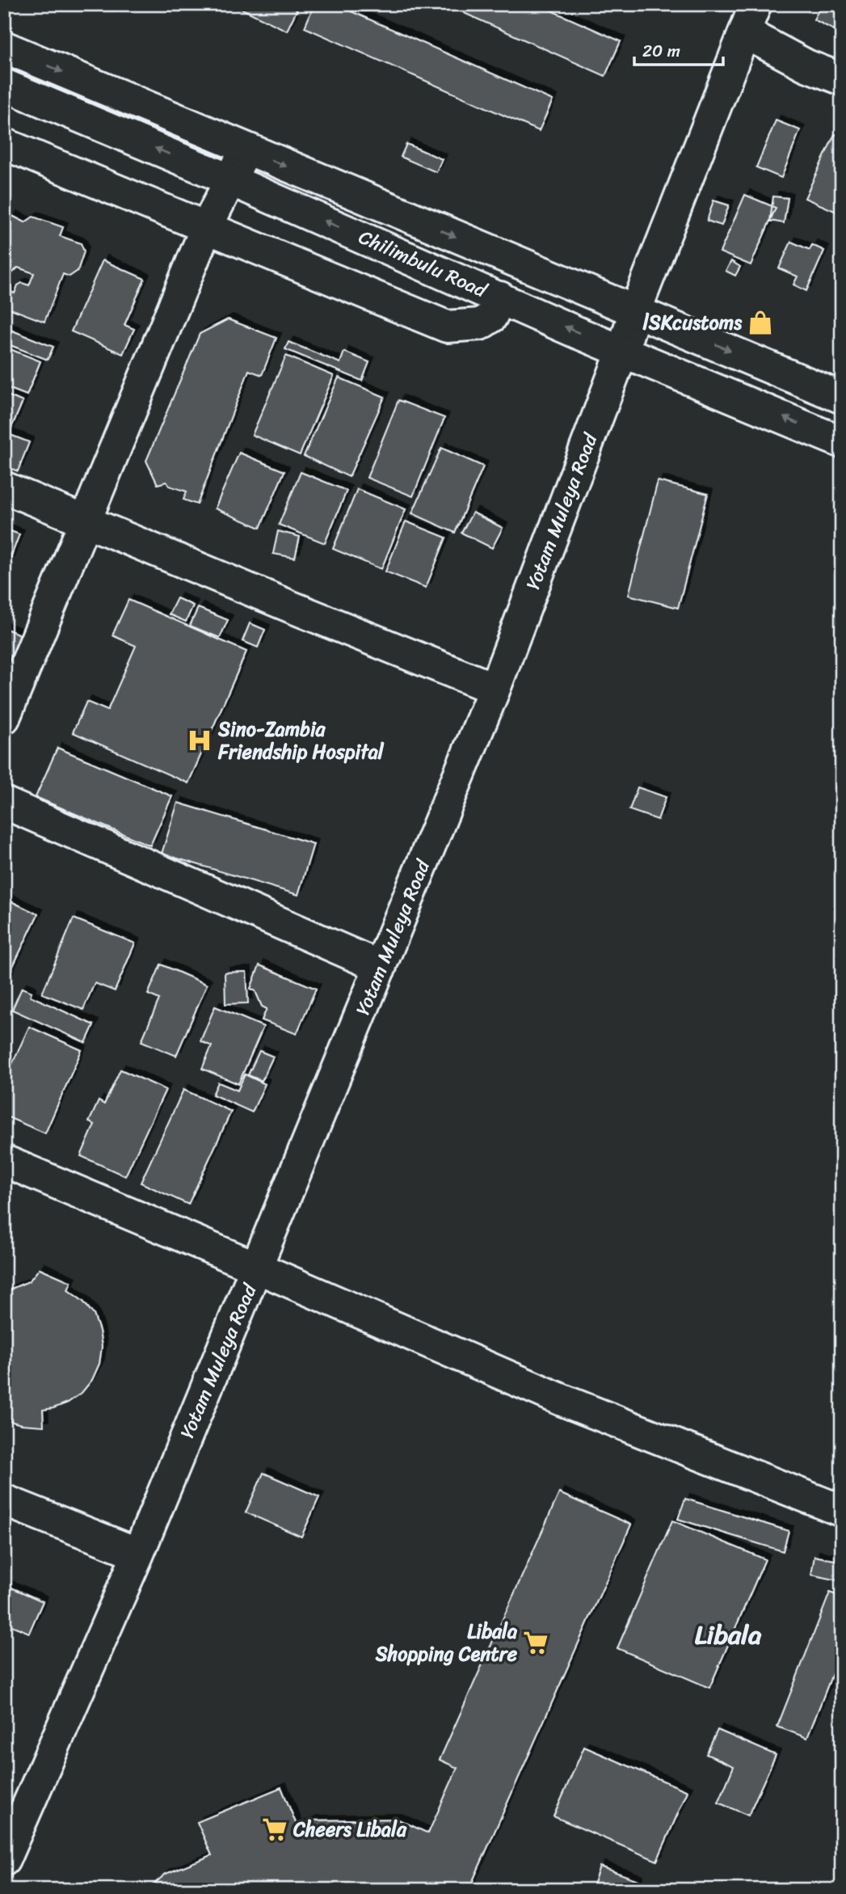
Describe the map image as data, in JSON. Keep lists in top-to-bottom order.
{
  "streets": {
    "street": ["Chilimbulu Road", "Yotam Muleya Road"]
  },
  "crossings": [
    ["Chilimbulu Road", "Yotam Muleya Road"]
  ],
  "districts": ["Libala"],
  "places": {
    "shop": ["lSKcustoms"],
    "hospital": ["Sino-Zambia Friendship Hospital"],
    "supermarket": ["Libala Shopping Centre", "Cheers Libala"]
  },
  "scale_bar": "20 m"
}
